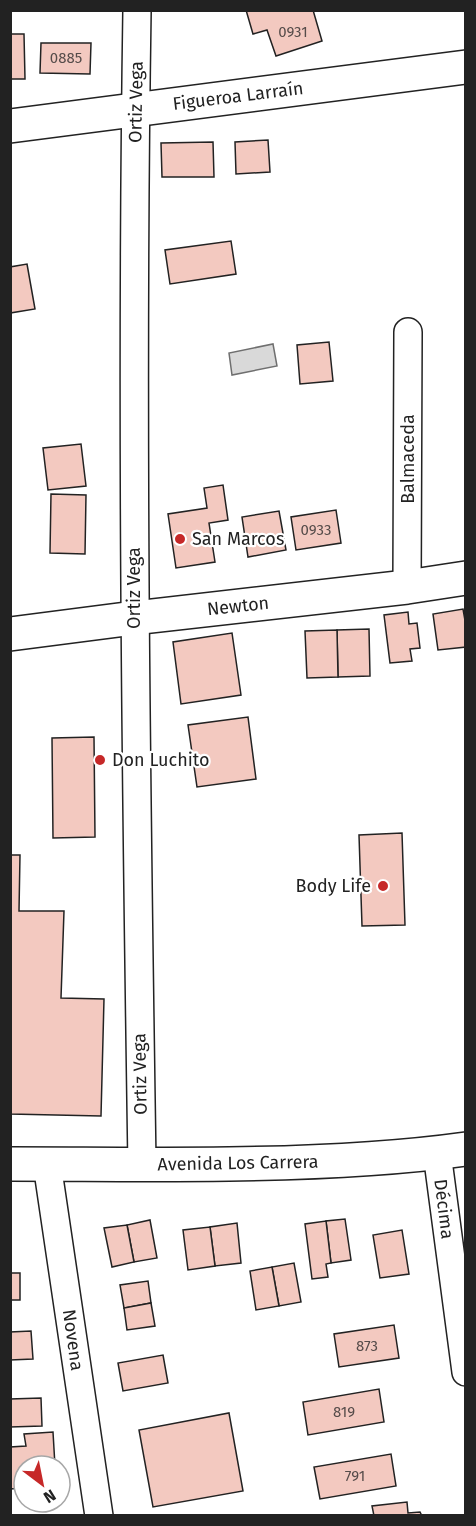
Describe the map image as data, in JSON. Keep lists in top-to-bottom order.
{
  "streets": {
    "street": [
      "Figueroa Larraín",
      "Ortiz Vega",
      "Balmaceda",
      "Newton",
      "Avenida Los Carrera",
      "Décima",
      "Novena"
    ]
  },
  "crossings": [
    ["Figueroa Larraín", "Ortiz Vega"],
    ["Ortiz Vega", "Newton"],
    ["Ortiz Vega", "Avenida Los Carrera"],
    ["Balmaceda", "Newton"],
    ["Avenida Los Carrera", "Décima"],
    ["Avenida Los Carrera", "Novena"]
  ],
  "places": ["San Marcos", "Don Luchito", "Body Life"],
  "house_numbers": [
    "0931",
    "0885",
    "0933",
    "873",
    "819",
    "791"
  ],
  "north": "bottom right"
}
